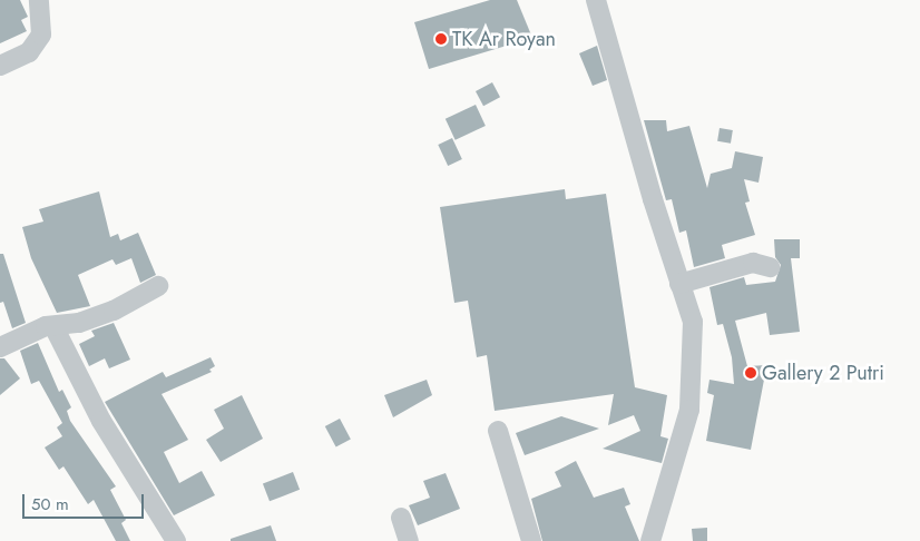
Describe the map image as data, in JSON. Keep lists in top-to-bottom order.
{
  "places": ["TK Ar Royan", "Gallery 2 Putri"],
  "scale_bar": "50 m"
}
